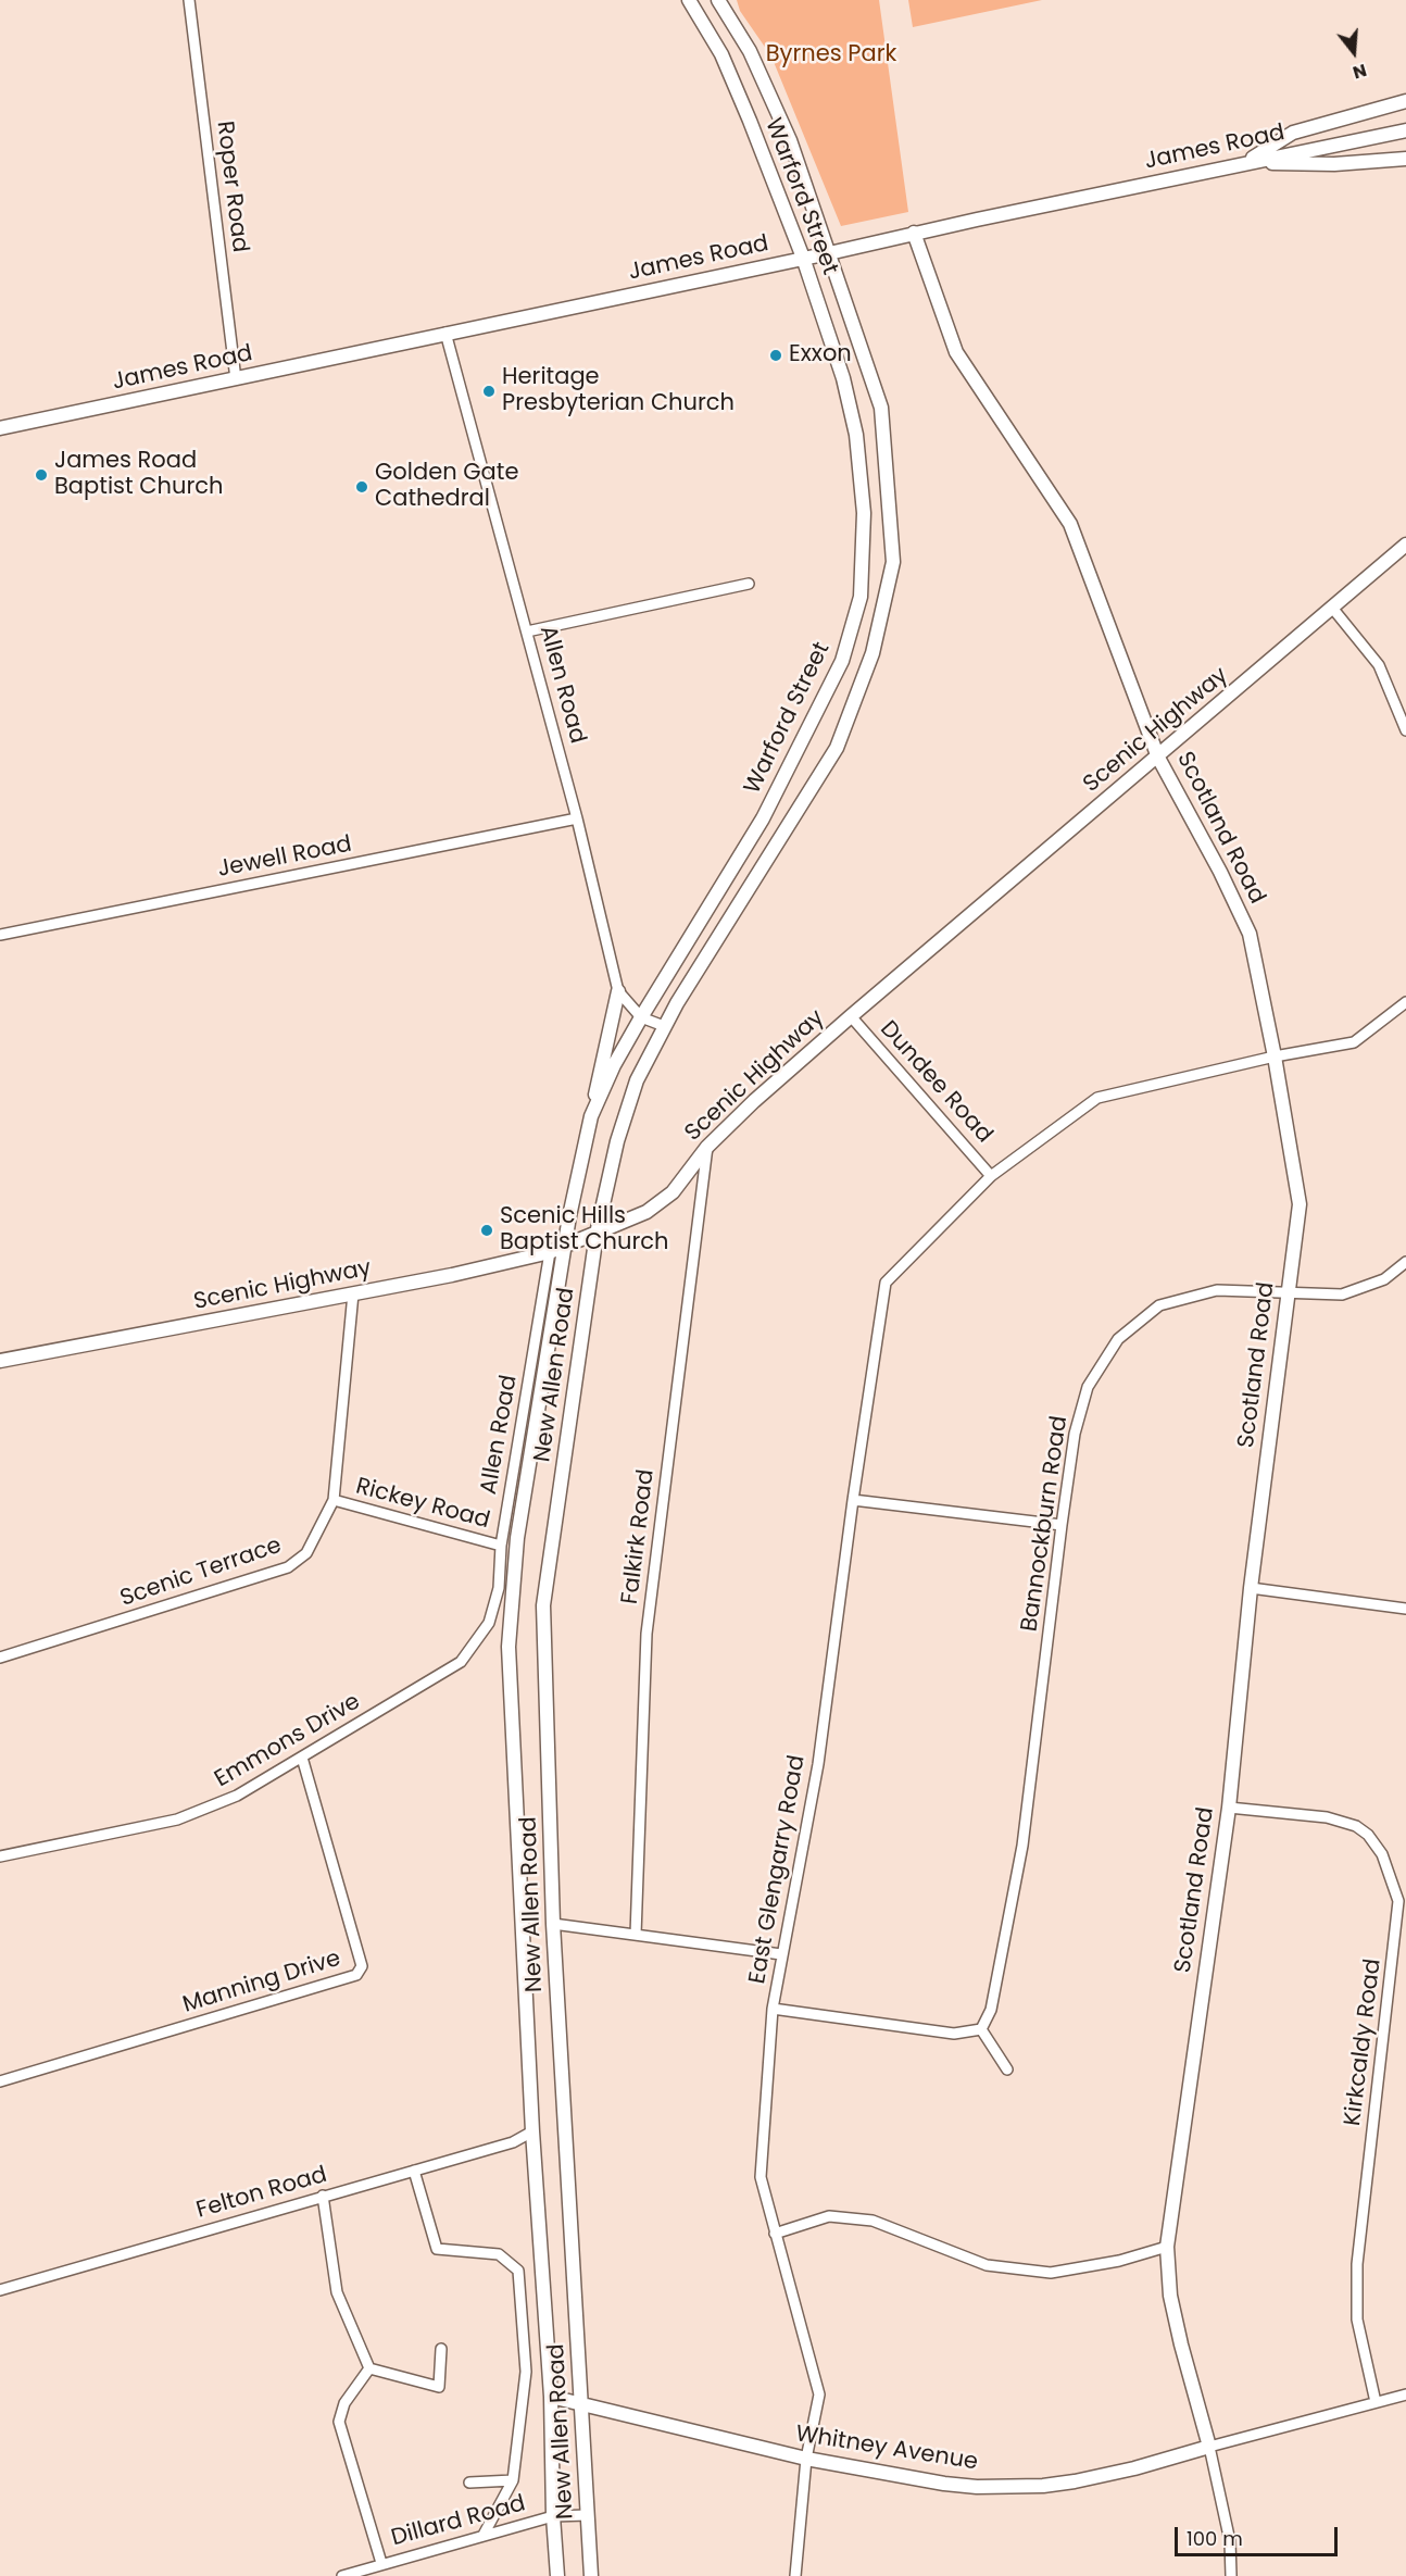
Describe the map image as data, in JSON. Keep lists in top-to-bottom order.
{
  "streets": {
    "main road": [
      "James Road",
      "Warford Street",
      "Scenic Highway",
      "Scotland Road",
      "New Allen Road",
      "Whitney Avenue"
    ],
    "street": [
      "Roper Road",
      "Allen Road",
      "Jewell Road",
      "Dundee Road",
      "Rickey Road",
      "Bannockburn Road",
      "Falkirk Road",
      "Scenic Terrace",
      "Emmons Drive",
      "East Glengarry Road",
      "Manning Drive",
      "Kirkcaldy Road",
      "Felton Road",
      "Dillard Road"
    ]
  },
  "crossings": [
    ["James Road", "Roper Road"],
    ["James Road", "Warford Street"],
    ["James Road", "Allen Road"],
    ["James Road", "Scotland Road"],
    ["Warford Street", "Allen Road"],
    ["Warford Street", "Scenic Highway"],
    ["Warford Street", "New Allen Road"],
    ["Allen Road", "Scenic Highway"],
    ["Allen Road", "Jewell Road"],
    ["Allen Road", "Rickey Road"],
    ["Allen Road", "Emmons Drive"],
    ["Scenic Highway", "Scotland Road"],
    ["Scenic Highway", "Dundee Road"],
    ["Scenic Highway", "New Allen Road"],
    ["Scenic Highway", "Falkirk Road"],
    ["Scenic Highway", "Scenic Terrace"],
    ["Scotland Road", "Bannockburn Road"],
    ["Scotland Road", "Kirkcaldy Road"],
    ["Scotland Road", "Whitney Avenue"],
    ["Dundee Road", "East Glengarry Road"],
    ["New Allen Road", "Felton Road"],
    ["New Allen Road", "Whitney Avenue"],
    ["New Allen Road", "Dillard Road"],
    ["Rickey Road", "Scenic Terrace"],
    ["Emmons Drive", "Manning Drive"],
    ["East Glengarry Road", "Whitney Avenue"],
    ["Kirkcaldy Road", "Whitney Avenue"]
  ],
  "parks": ["Byrnes Park"],
  "places": [
    "Exxon",
    "Heritage Presbyterian Church",
    "James Road Baptist Church",
    "Golden Gate Cathedral",
    "Scenic Hills Baptist Church"
  ],
  "scale_bar": "100 m",
  "north": "bottom"
}
